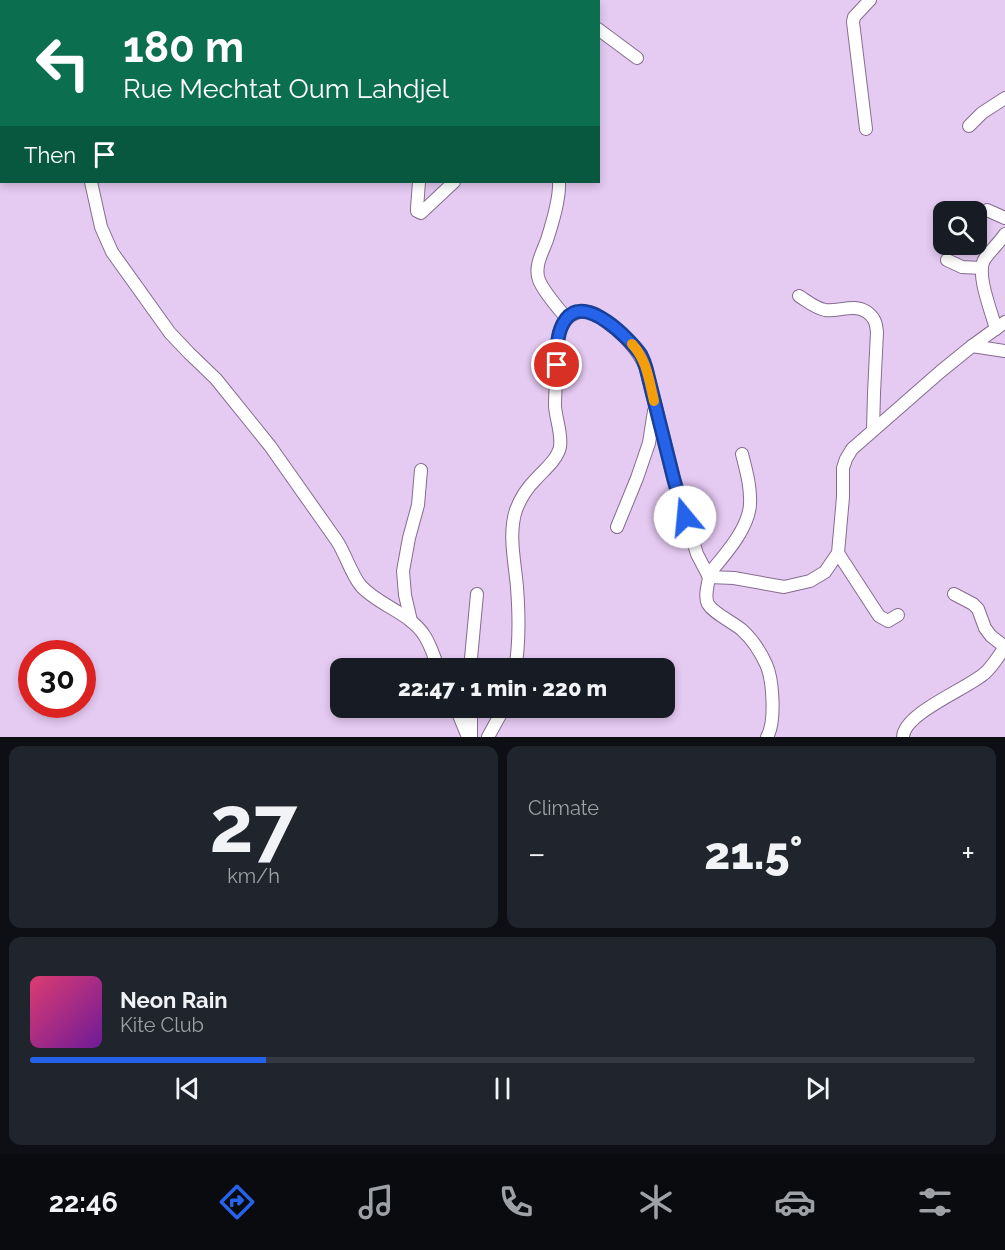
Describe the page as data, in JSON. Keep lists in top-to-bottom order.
{
  "page": {
    "turn": ["180 m", "Rue Mechtat Oum Lahdjel"],
    "then": "Then",
    "limit": "30",
    "trip": "22:47 · 1 min · 220 m",
    "tile": [
      ["27", "km/h"],
      "Climate"
    ],
    "heat": ["−", "21.5°", "+"],
    "song": ["Neon Rain", "Kite Club"],
    "tabs": "22:46"
  }
}
